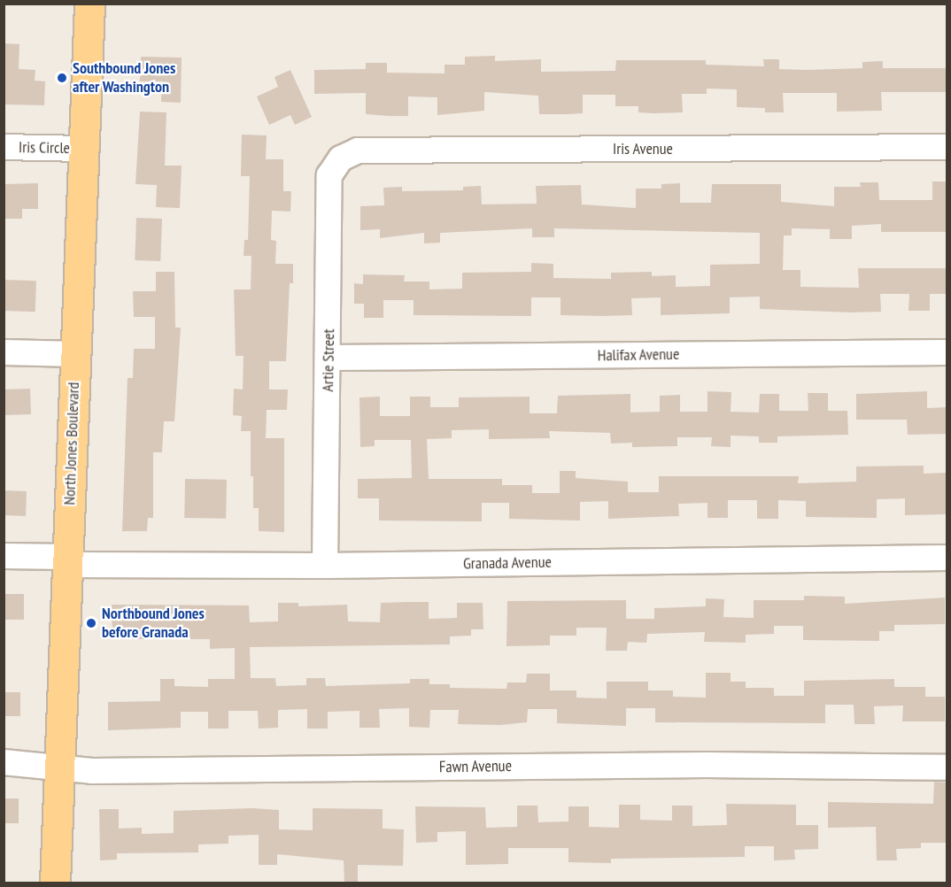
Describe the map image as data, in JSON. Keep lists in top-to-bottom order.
{
  "streets": {
    "main road": ["North Jones Boulevard"],
    "street": [
      "Iris Circle",
      "Iris Avenue",
      "Halifax Avenue",
      "Artie Street",
      "Granada Avenue",
      "Fawn Avenue"
    ]
  },
  "crossings": [
    ["Iris Circle", "North Jones Boulevard"],
    ["Iris Avenue", "Artie Street"],
    ["Halifax Avenue", "Artie Street"],
    ["Artie Street", "Granada Avenue"],
    ["North Jones Boulevard", "Granada Avenue"],
    ["North Jones Boulevard", "Fawn Avenue"]
  ],
  "places": ["Southbound Jones after Washington", "Northbound Jones before Granada"]
}
